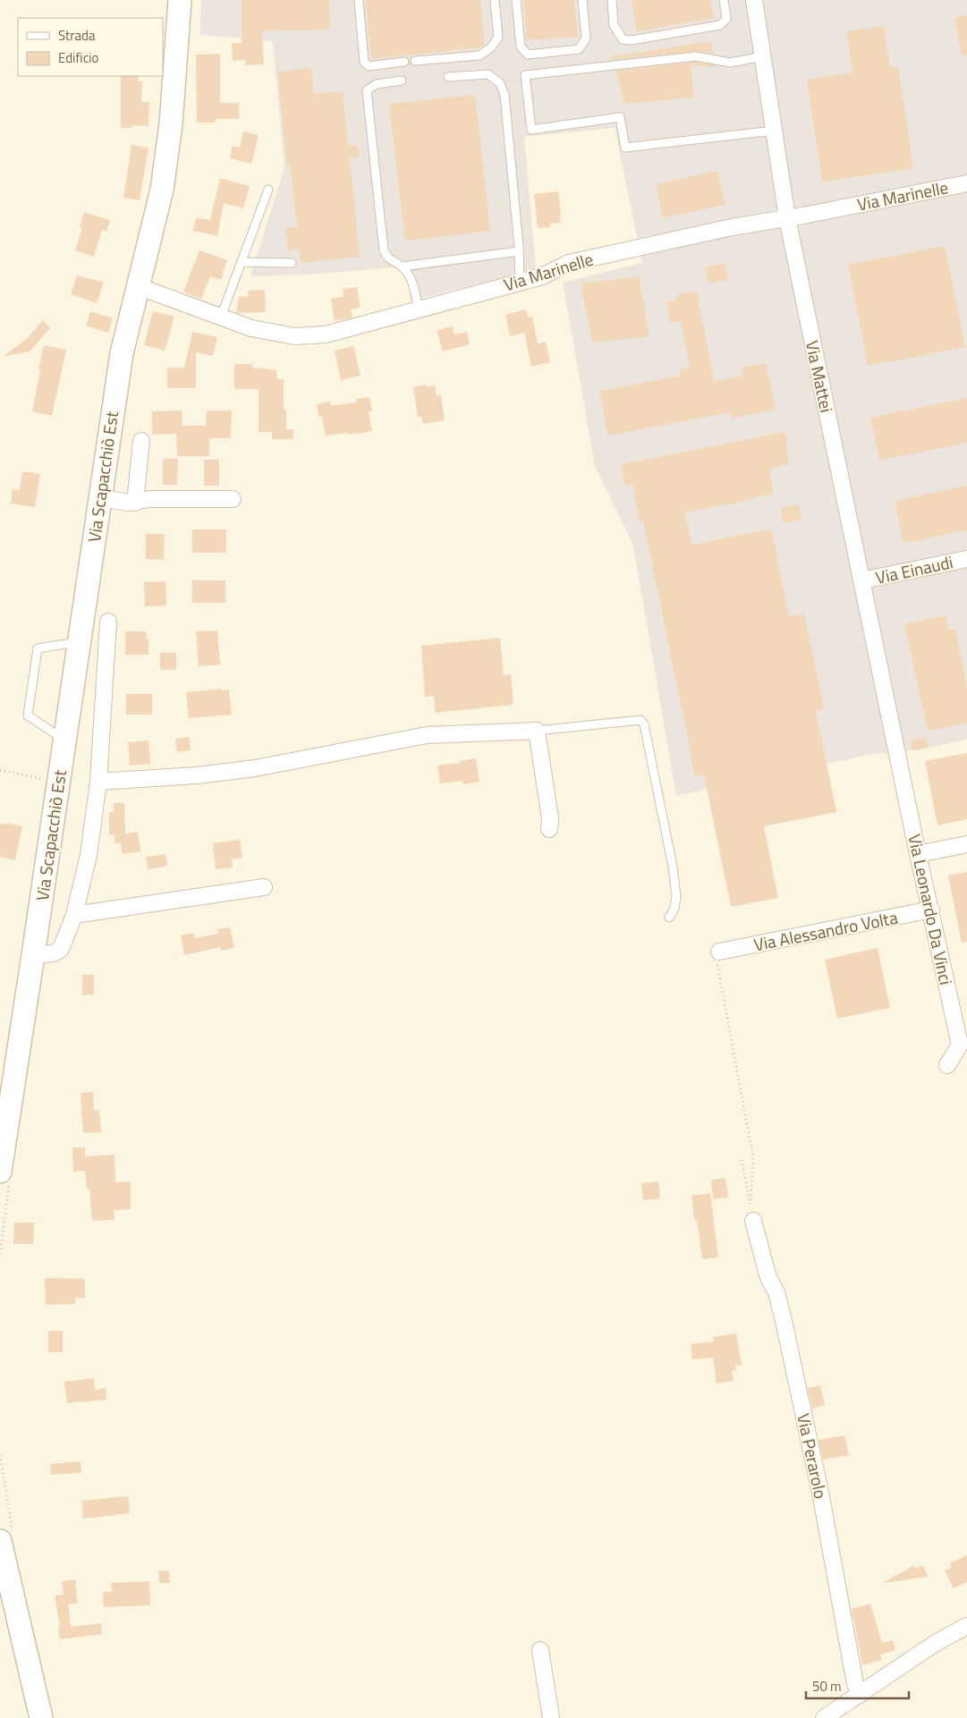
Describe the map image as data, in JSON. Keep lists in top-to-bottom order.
{
  "streets": {
    "main road": ["Via Scapacchiò Est"],
    "street": [
      "Via Marinelle",
      "Via Mattei",
      "Via Einaudi",
      "Via Leonardo Da Vinci",
      "Via Alessandro Volta",
      "Via Perarolo"
    ]
  },
  "crossings": [
    ["Via Marinelle", "Via Mattei"],
    ["Via Marinelle", "Via Scapacchiò Est"],
    ["Via Mattei", "Via Einaudi"],
    ["Via Mattei", "Via Leonardo Da Vinci"],
    ["Via Leonardo Da Vinci", "Via Alessandro Volta"]
  ],
  "legend": ["Strada", "Edificio"],
  "scale_bar": "50 m"
}
